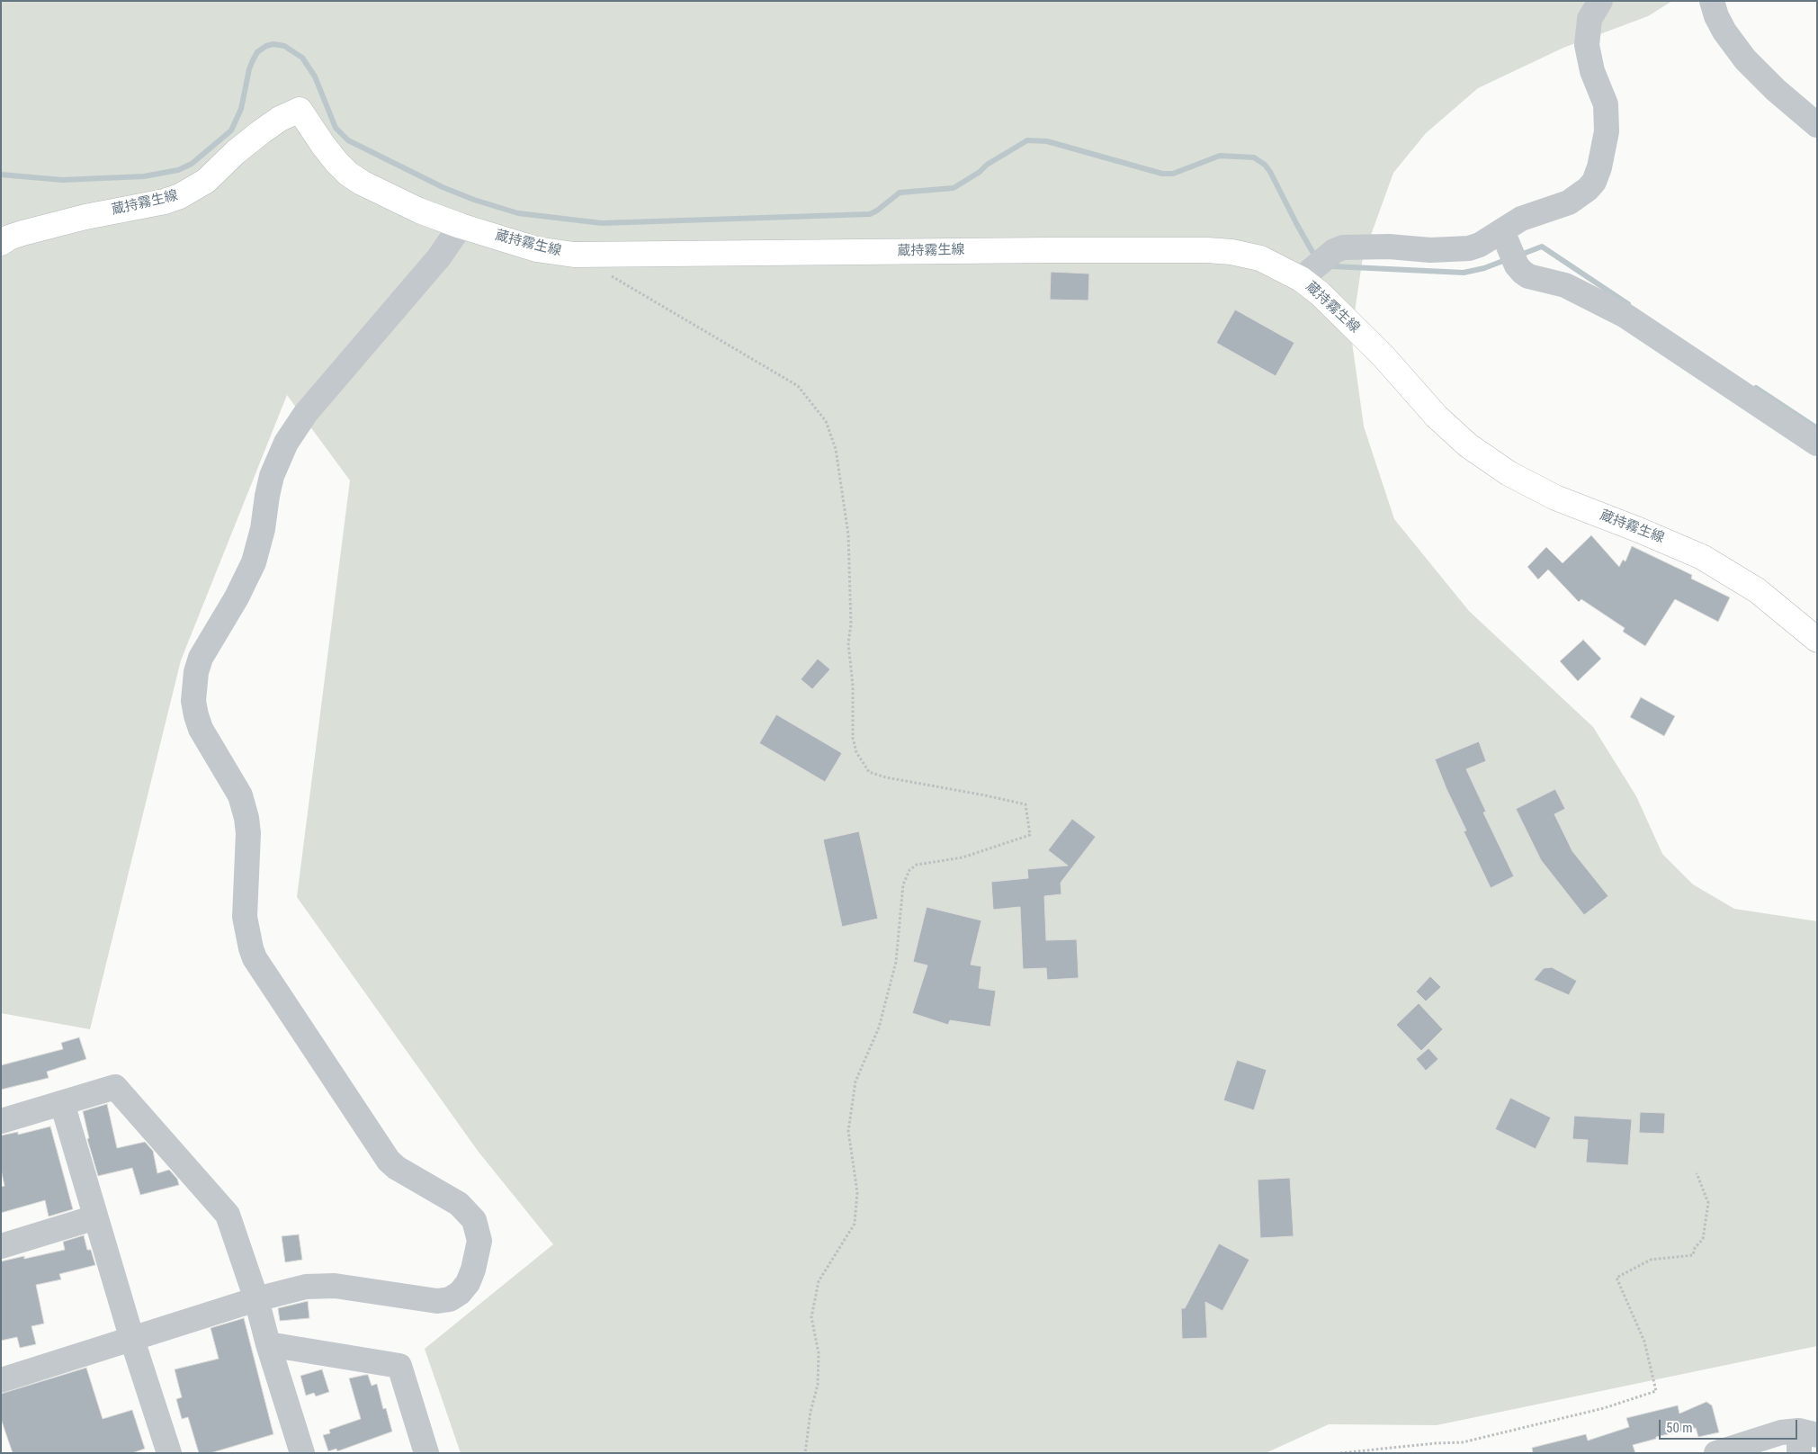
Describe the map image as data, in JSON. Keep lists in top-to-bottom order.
{
  "streets": {
    "main road": ["蔵持霧生線"]
  },
  "scale_bar": "50 m"
}
